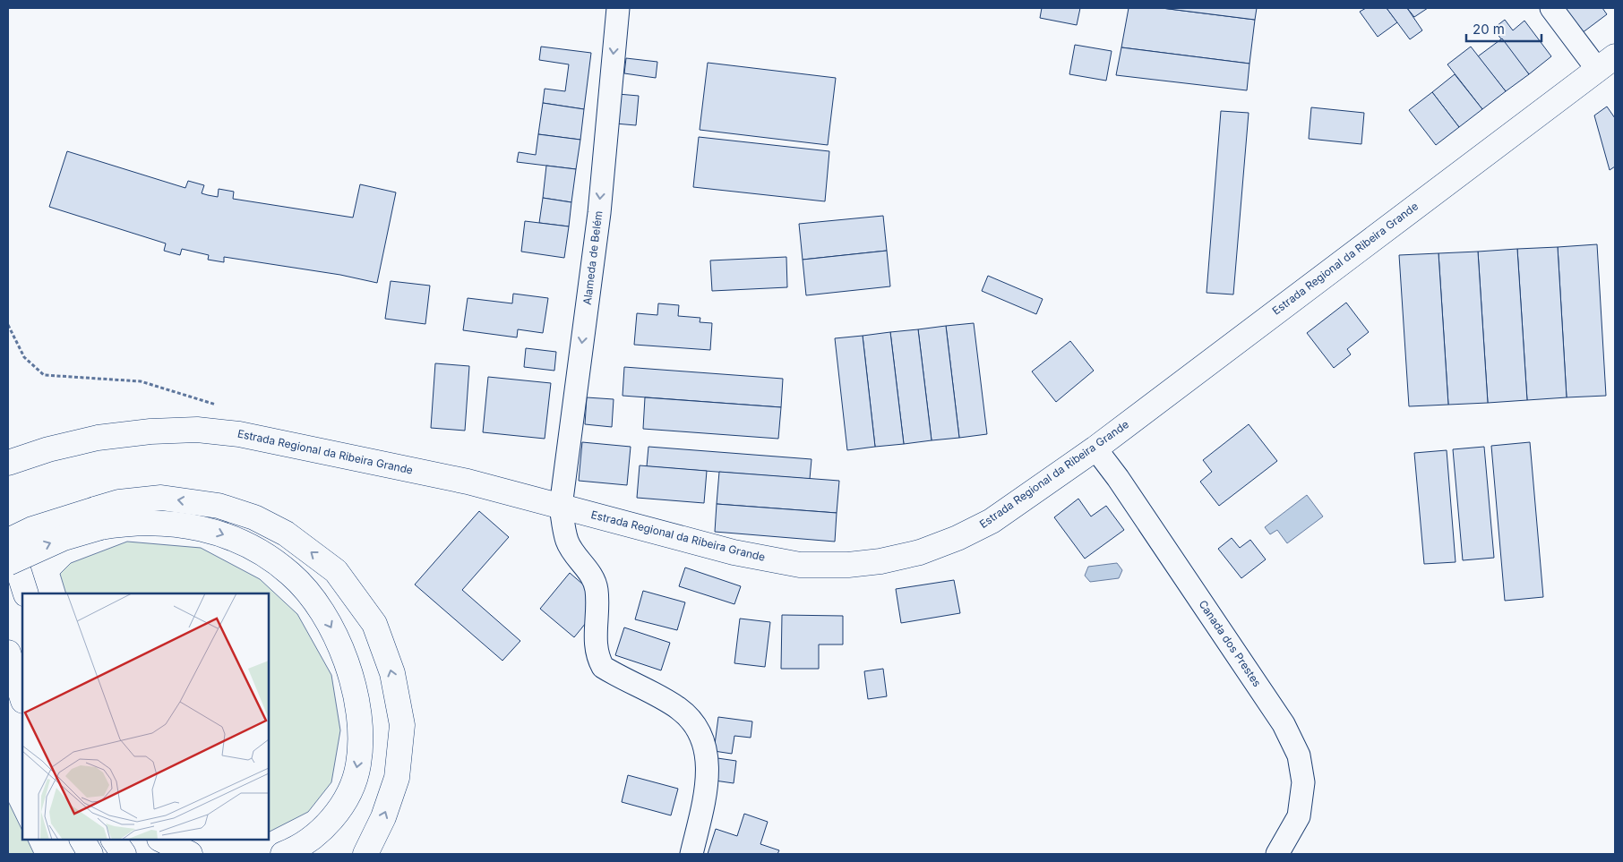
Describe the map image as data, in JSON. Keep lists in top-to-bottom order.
{
  "streets": {
    "main road": ["Estrada Regional da Ribeira Grande"],
    "street": ["Alameda de Belém", "Canada dos Prestes"]
  },
  "crossings": [
    ["Alameda de Belém", "Estrada Regional da Ribeira Grande"],
    ["Estrada Regional da Ribeira Grande", "Canada dos Prestes"]
  ],
  "one_way": ["Alameda de Belém"],
  "scale_bar": "20 m"
}
